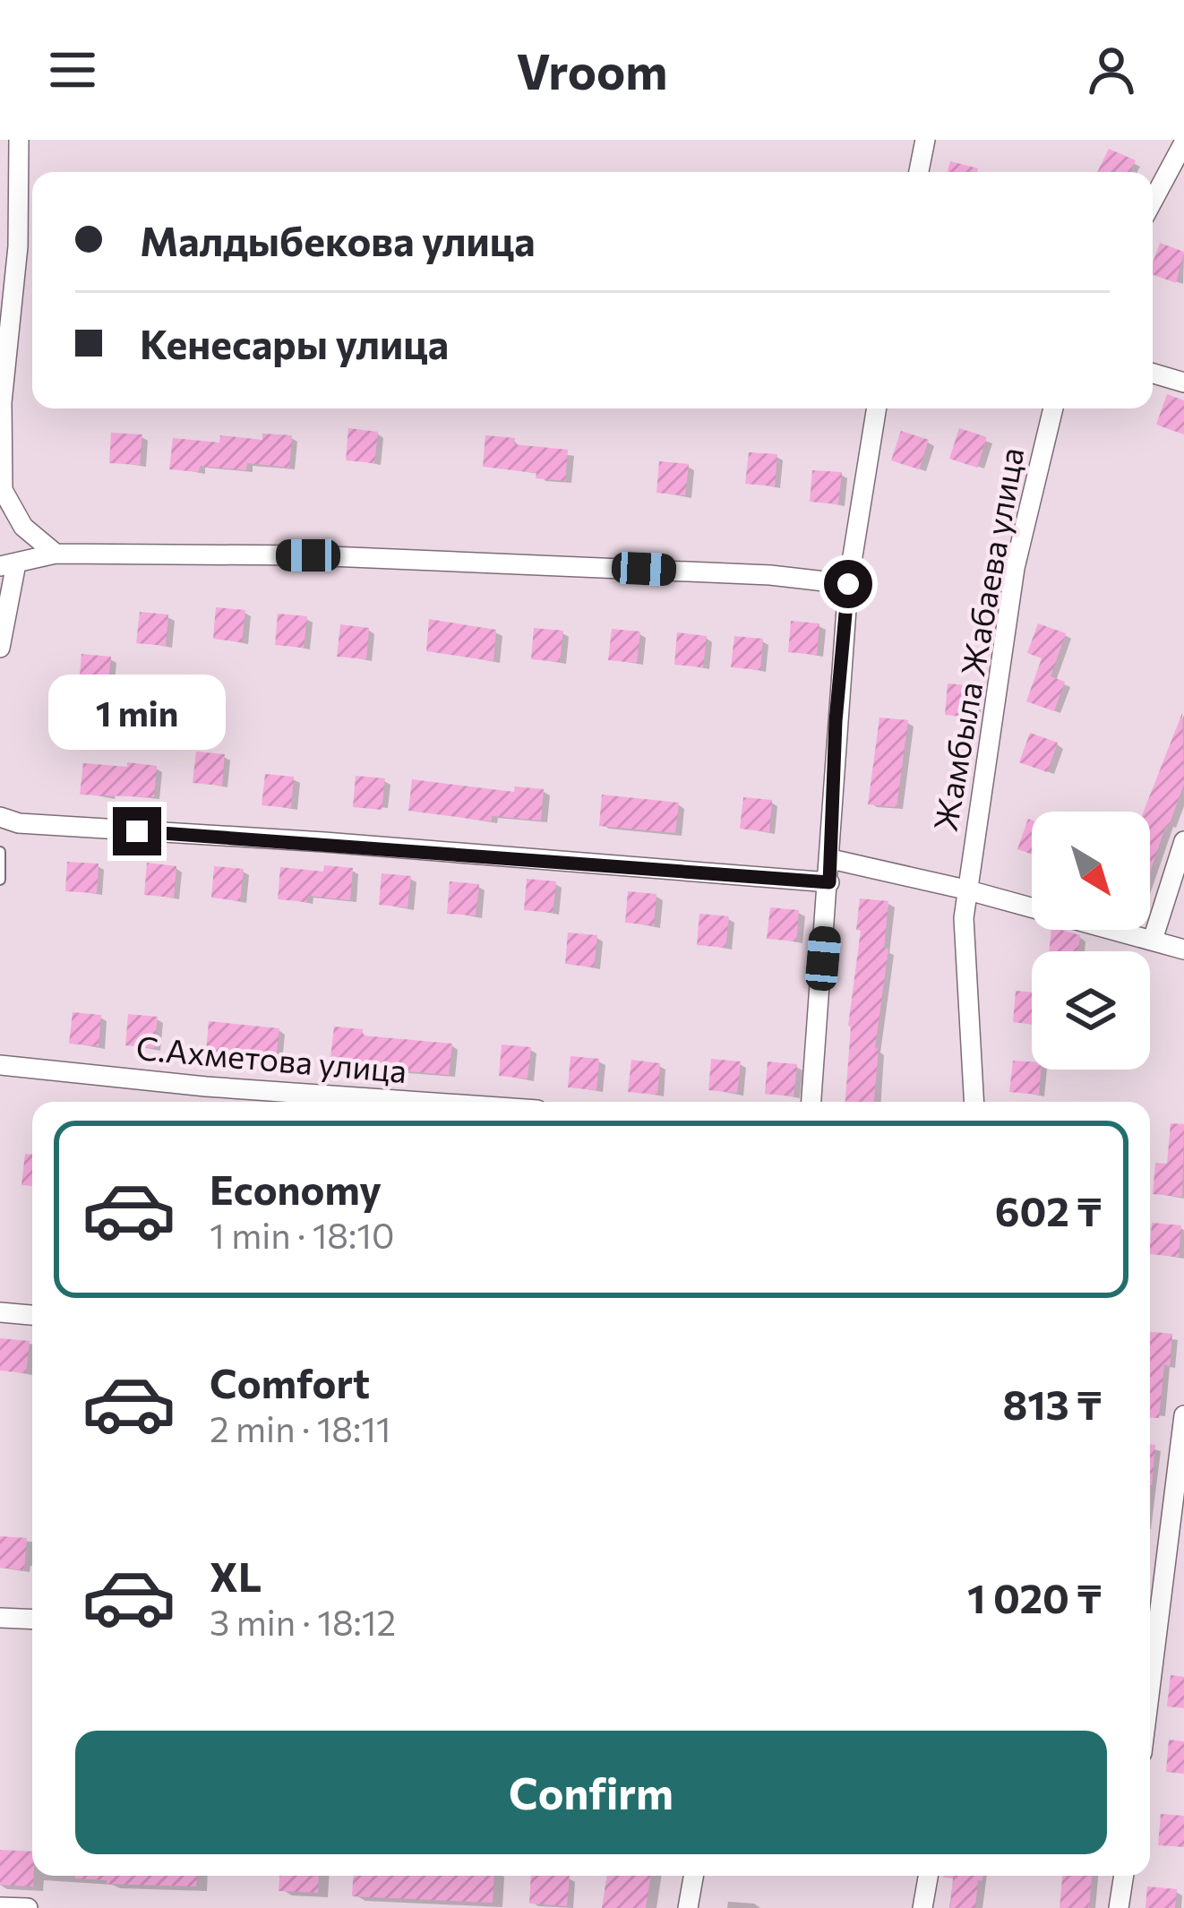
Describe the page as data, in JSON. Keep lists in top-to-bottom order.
{
  "streets": {
    "street": ["Жамбыла Жабаева улица", "С.Ахметова улица"]
  },
  "north": "bottom right",
  "page": {
    "header": "Vroom",
    "banner": ["Малдыбекова улица", "Кенесары улица"],
    "bubble": "1 min",
    "list": [
      {
        "name": "Economy",
        "note": "1 min · 18:10",
        "value": "602 ₸"
      },
      {
        "name": "Comfort",
        "note": "2 min · 18:11",
        "value": "813 ₸"
      },
      {
        "name": "XL",
        "note": "3 min · 18:12",
        "value": "1 020 ₸"
      }
    ],
    "buttons": "Confirm"
  }
}
